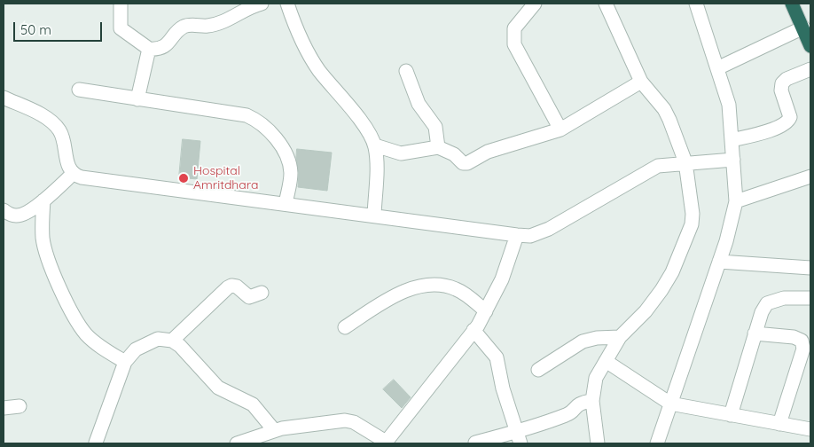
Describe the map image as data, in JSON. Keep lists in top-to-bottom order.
{
  "places": ["Hospital Amritdhara"],
  "scale_bar": "50 m"
}
